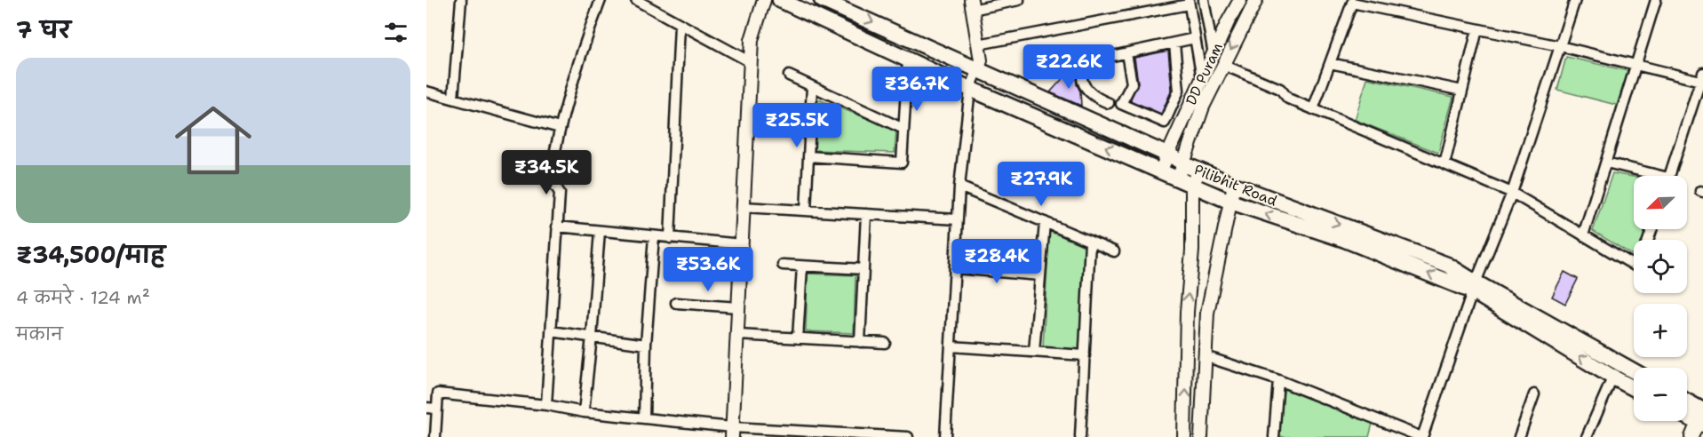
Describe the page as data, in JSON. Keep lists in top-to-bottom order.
{
  "streets": {
    "highway": ["Pilibhit Road"],
    "street": ["DD Puram"]
  },
  "crossings": [
    ["DD Puram", "Pilibhit Road"]
  ],
  "north": "bottom left",
  "page": {
    "heading": "7 घर",
    "price": [
      "₹22.6K",
      "₹36.7K",
      "₹25.5K",
      "₹34.5K",
      "₹27.9K",
      "₹28.4K",
      "₹53.6K"
    ],
    "list": [
      {
        "name": "₹34,500/माह",
        "note": "4 कमरे · 124 m² · मकान"
      }
    ],
    "map_buttons": ["+", "−"]
  }
}
